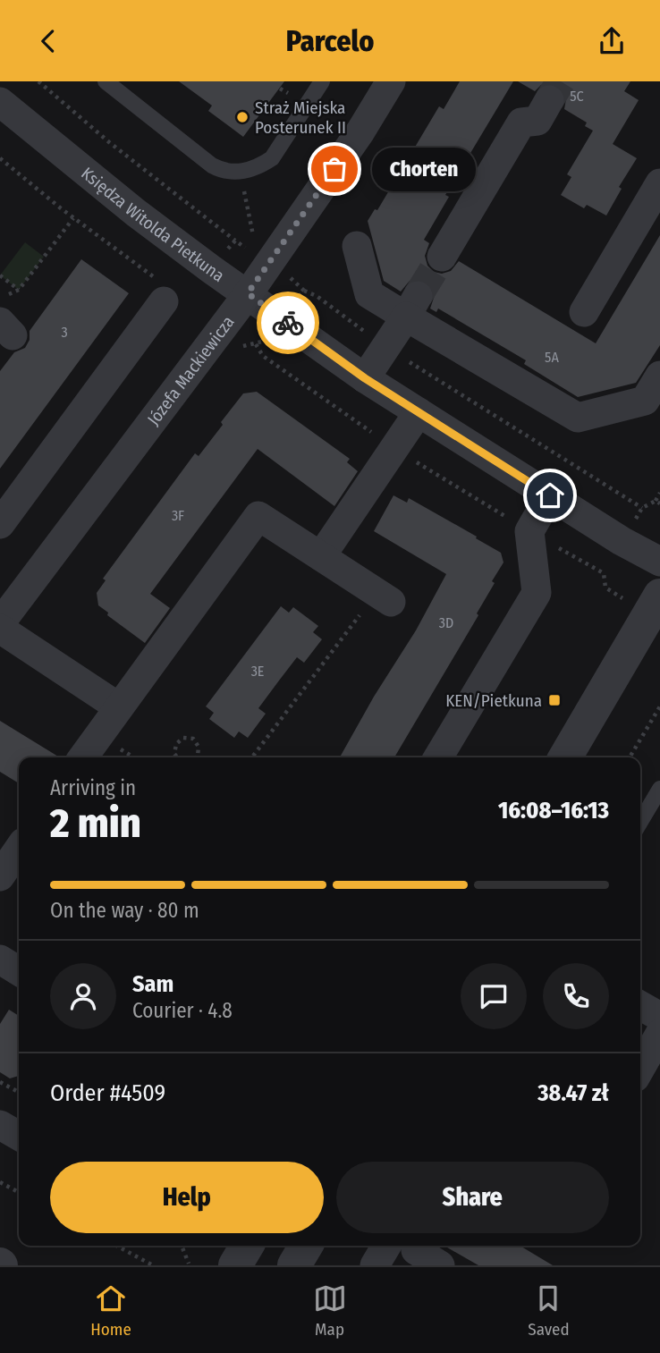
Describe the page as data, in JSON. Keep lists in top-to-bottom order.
{
  "streets": {
    "street": ["Księdza Witolda Pietkuna", "Józefa Mackiewicza"]
  },
  "crossings": [
    ["Księdza Witolda Pietkuna", "Józefa Mackiewicza"]
  ],
  "places": {
    "other": ["Straż Miejska Posterunek II", "Chorten"],
    "transit": ["KEN/Pietkuna"]
  },
  "house_numbers": [
    "5C",
    "3",
    "5A",
    "3F",
    "3D",
    "3E"
  ],
  "page": {
    "header": "Parcelo",
    "bubble": "Chorten",
    "heading": ["2 min", "Arriving in", "16:08–16:13"],
    "panel": [
      "Sam",
      "Courier · 4.8",
      "Order #4509",
      "38.47 zł"
    ],
    "bar": "On the way · 80 m",
    "buttons": ["Help", "Share"],
    "tabs": ["Home", "Map", "Saved"]
  }
}
